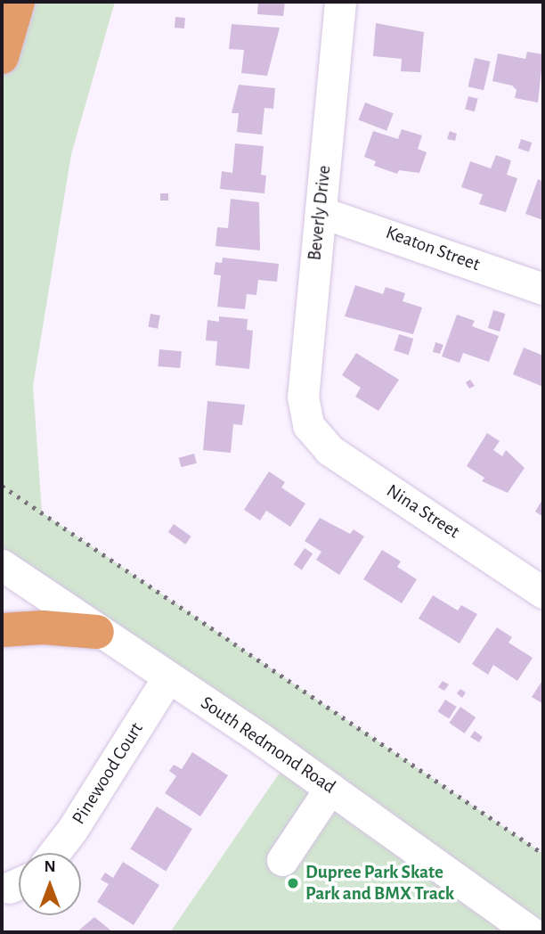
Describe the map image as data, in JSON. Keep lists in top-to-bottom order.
{
  "streets": {
    "street": [
      "Beverly Drive",
      "Keaton Street",
      "Nina Street",
      "South Redmond Road",
      "Pinewood Court"
    ]
  },
  "crossings": [
    ["Beverly Drive", "Keaton Street"],
    ["Beverly Drive", "Nina Street"],
    ["South Redmond Road", "Pinewood Court"]
  ],
  "places": ["Dupree Park Skate Park and BMX Track"],
  "north": "top"
}
